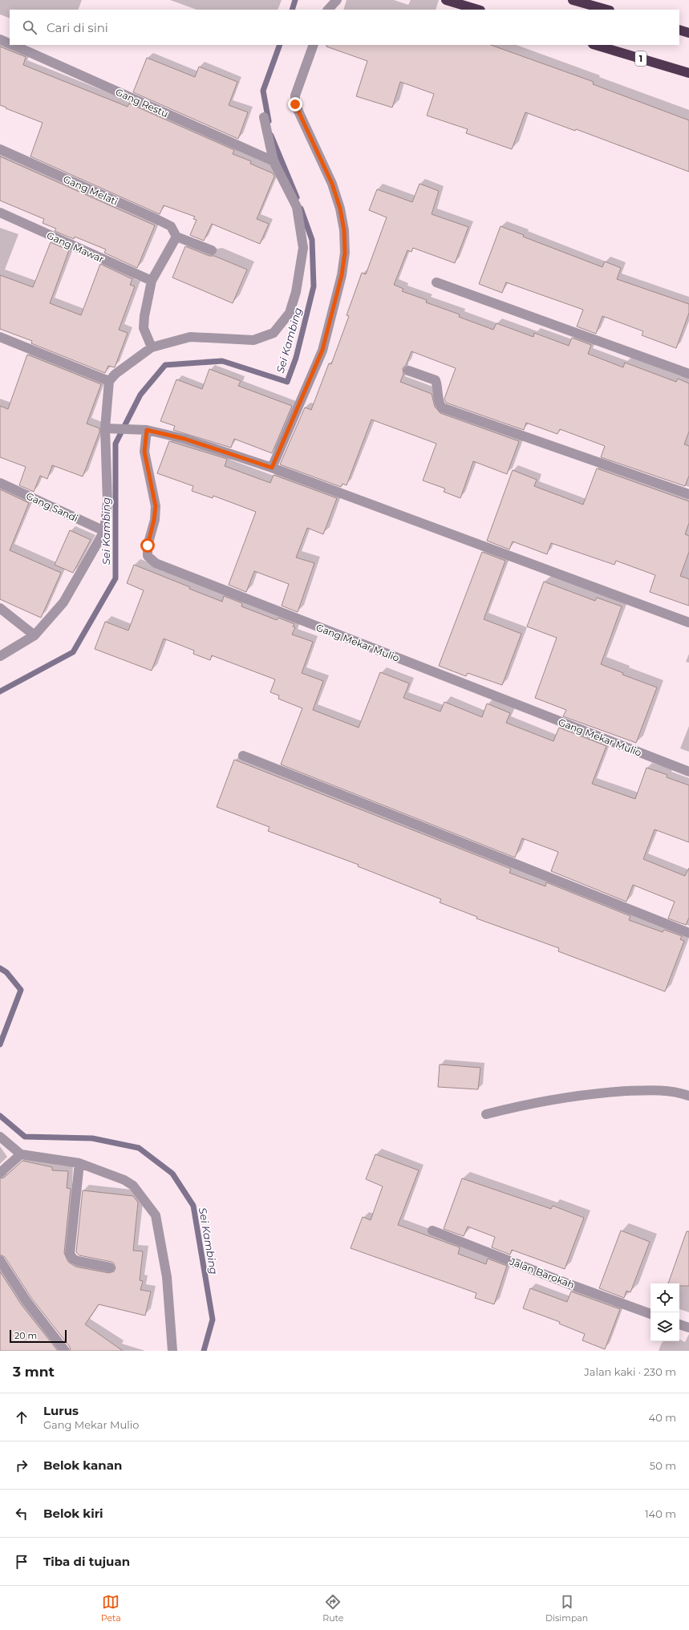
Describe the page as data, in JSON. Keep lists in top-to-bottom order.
{
  "streets": {
    "highway": ["1"],
    "street": [
      "Gang Restu",
      "Gang Melati",
      "Gang Mawar",
      "Gang Sandi",
      "Gang Mekar Mulio",
      "Jalan Barokah"
    ]
  },
  "water": ["Sei Kambing"],
  "scale_bar": "20 m",
  "page": {
    "search": "Cari di sini",
    "scale": "20 m",
    "heading": ["3 mnt", "Jalan kaki · 230 m"],
    "list": [
      ["Lurus", "Gang Mekar Mulio", "40 m"],
      ["Belok kanan", "50 m"],
      ["Belok kiri", "140 m"],
      "Tiba di tujuan"
    ],
    "nav": ["Peta", "Rute", "Disimpan"]
  }
}
